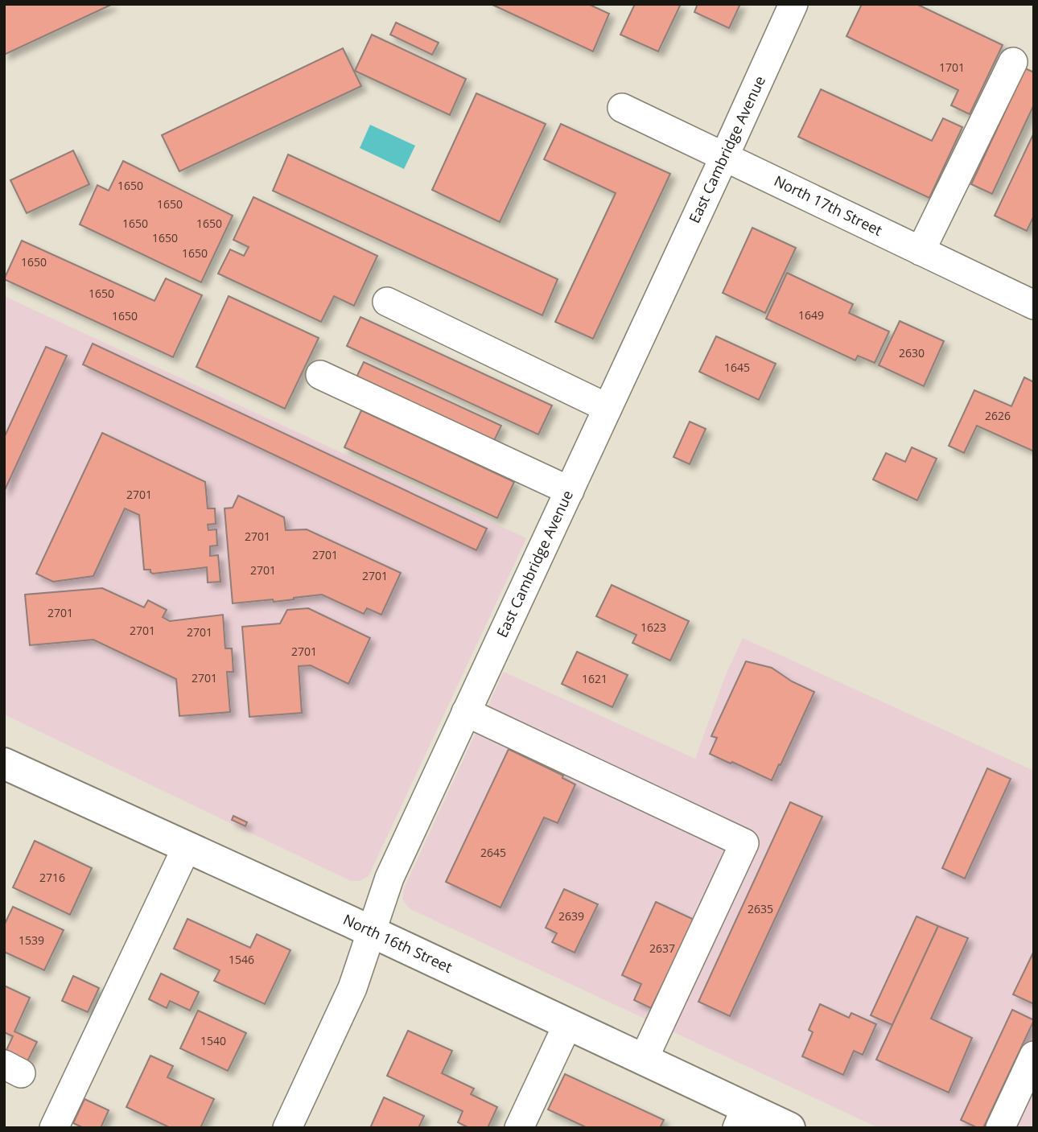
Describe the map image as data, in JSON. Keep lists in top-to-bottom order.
{
  "streets": {
    "main road": ["North 16th Street"],
    "street": ["East Cambridge Avenue", "North 17th Street"]
  },
  "crossings": [
    ["East Cambridge Avenue", "North 17th Street"],
    ["East Cambridge Avenue", "North 16th Street"]
  ],
  "house_numbers": [
    "1701",
    "1650",
    "1650",
    "1650",
    "1650",
    "1650",
    "1650",
    "1650",
    "1650",
    "1649",
    "1650",
    "2630",
    "1645",
    "2626",
    "2701",
    "2701",
    "2701",
    "2701",
    "2701",
    "2701",
    "1623",
    "2701",
    "2701",
    "2701",
    "2701",
    "1621",
    "2645",
    "2716",
    "2635",
    "2639",
    "1539",
    "2637",
    "1546",
    "1540"
  ]
}
